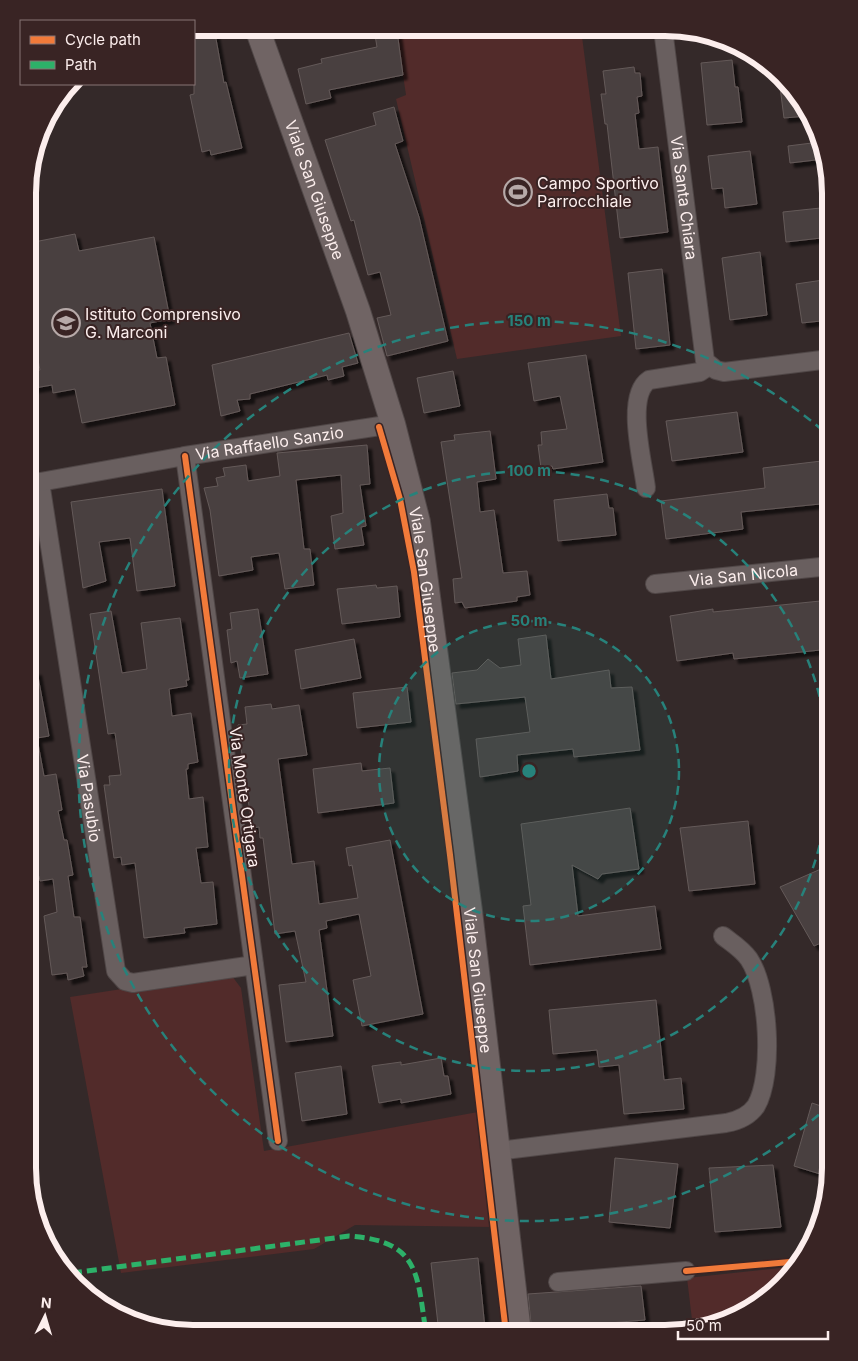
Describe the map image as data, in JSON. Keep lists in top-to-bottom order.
{
  "streets": {
    "main road": ["Viale San Giuseppe"],
    "street": [
      "Via Santa Chiara",
      "Via Raffaello Sanzio",
      "Via San Nicola",
      "Via Monte Ortigara",
      "Via Pasubio"
    ]
  },
  "crossings": [
    ["Viale San Giuseppe", "Via Raffaello Sanzio"],
    ["Via Raffaello Sanzio", "Via Monte Ortigara"],
    ["Via Monte Ortigara", "Via Pasubio"]
  ],
  "places": {
    "sports": ["Campo Sportivo Parrocchiale"],
    "school or university": ["Istituto Comprensivo G. Marconi"]
  },
  "legend": ["Cycle path", "Path"],
  "scale_bar": "50 m",
  "north": "top",
  "rings": ["150 m", "100 m", "50 m"]
}
